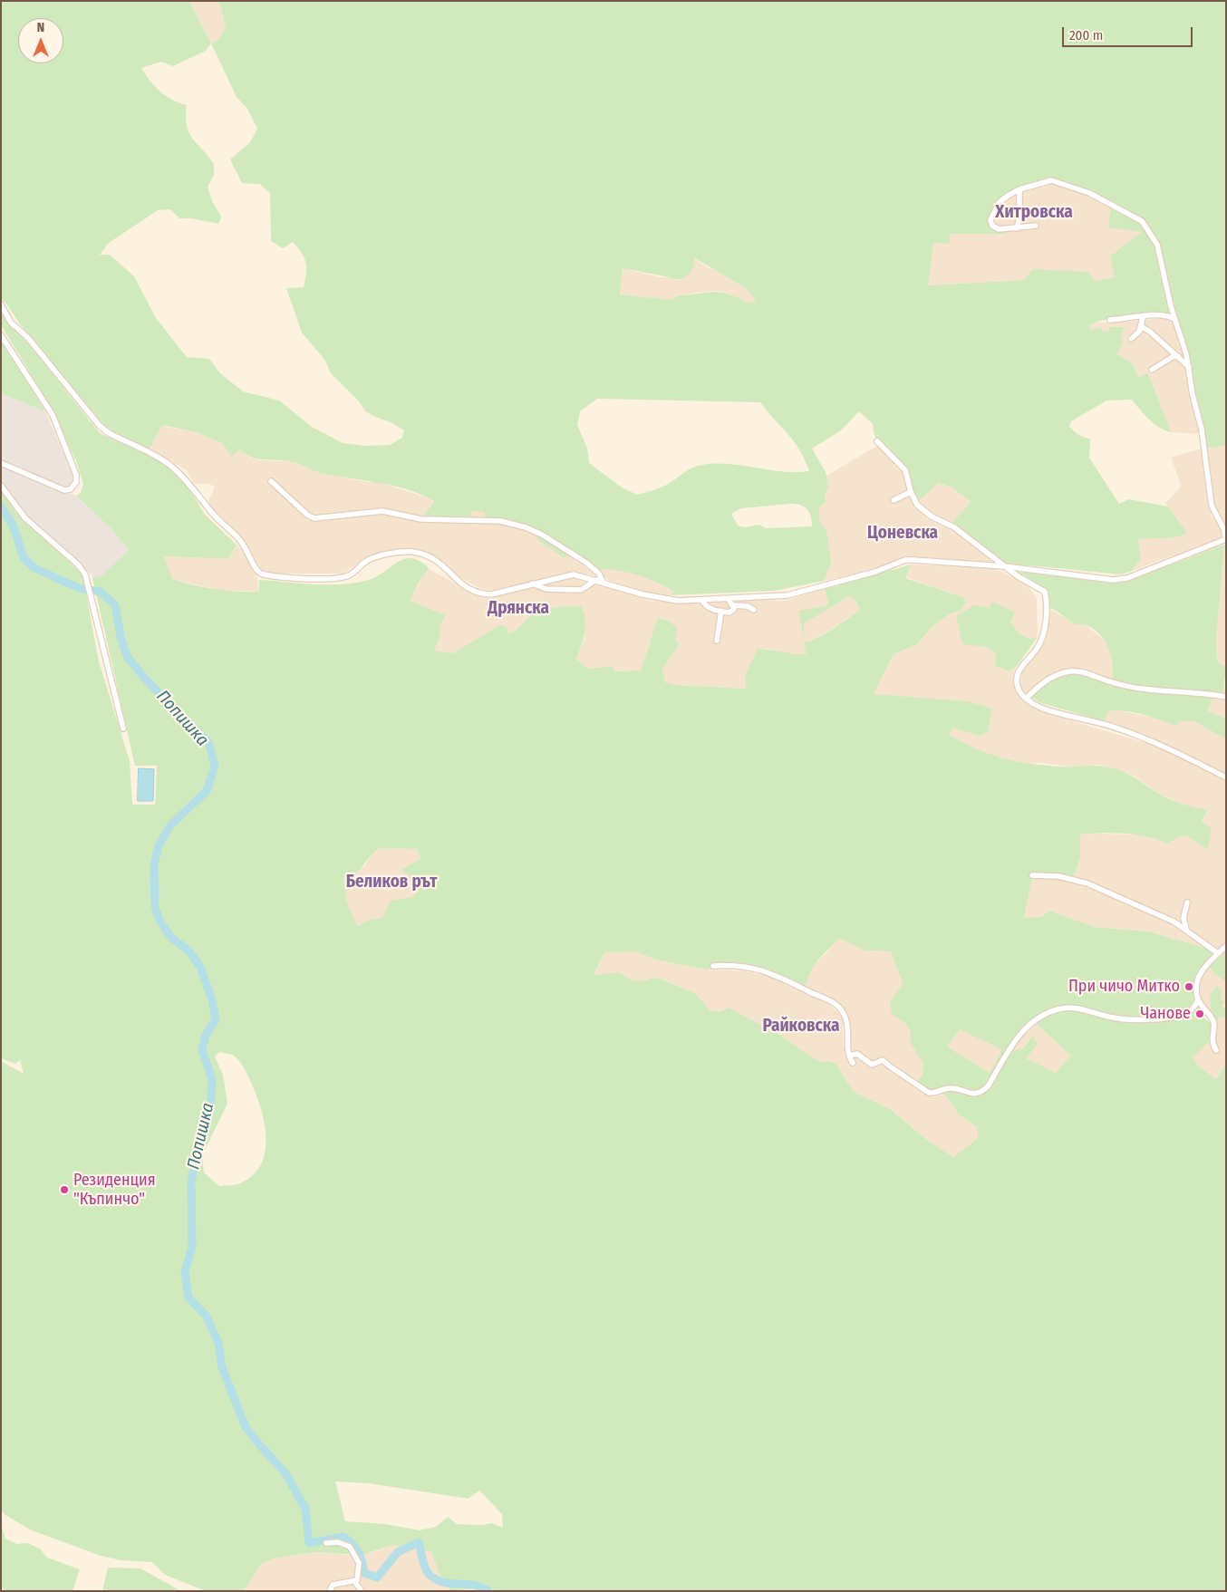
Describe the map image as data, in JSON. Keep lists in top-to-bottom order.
{
  "districts": [
    "Хитровска",
    "Цоневска",
    "Дрянска",
    "Беликов рът",
    "Райковска"
  ],
  "water": ["Попишка"],
  "places": ["При чичо Митко", "Чанове", "Резиденция \"Къпинчо\""],
  "scale_bar": "200 m",
  "north": "top"
}
